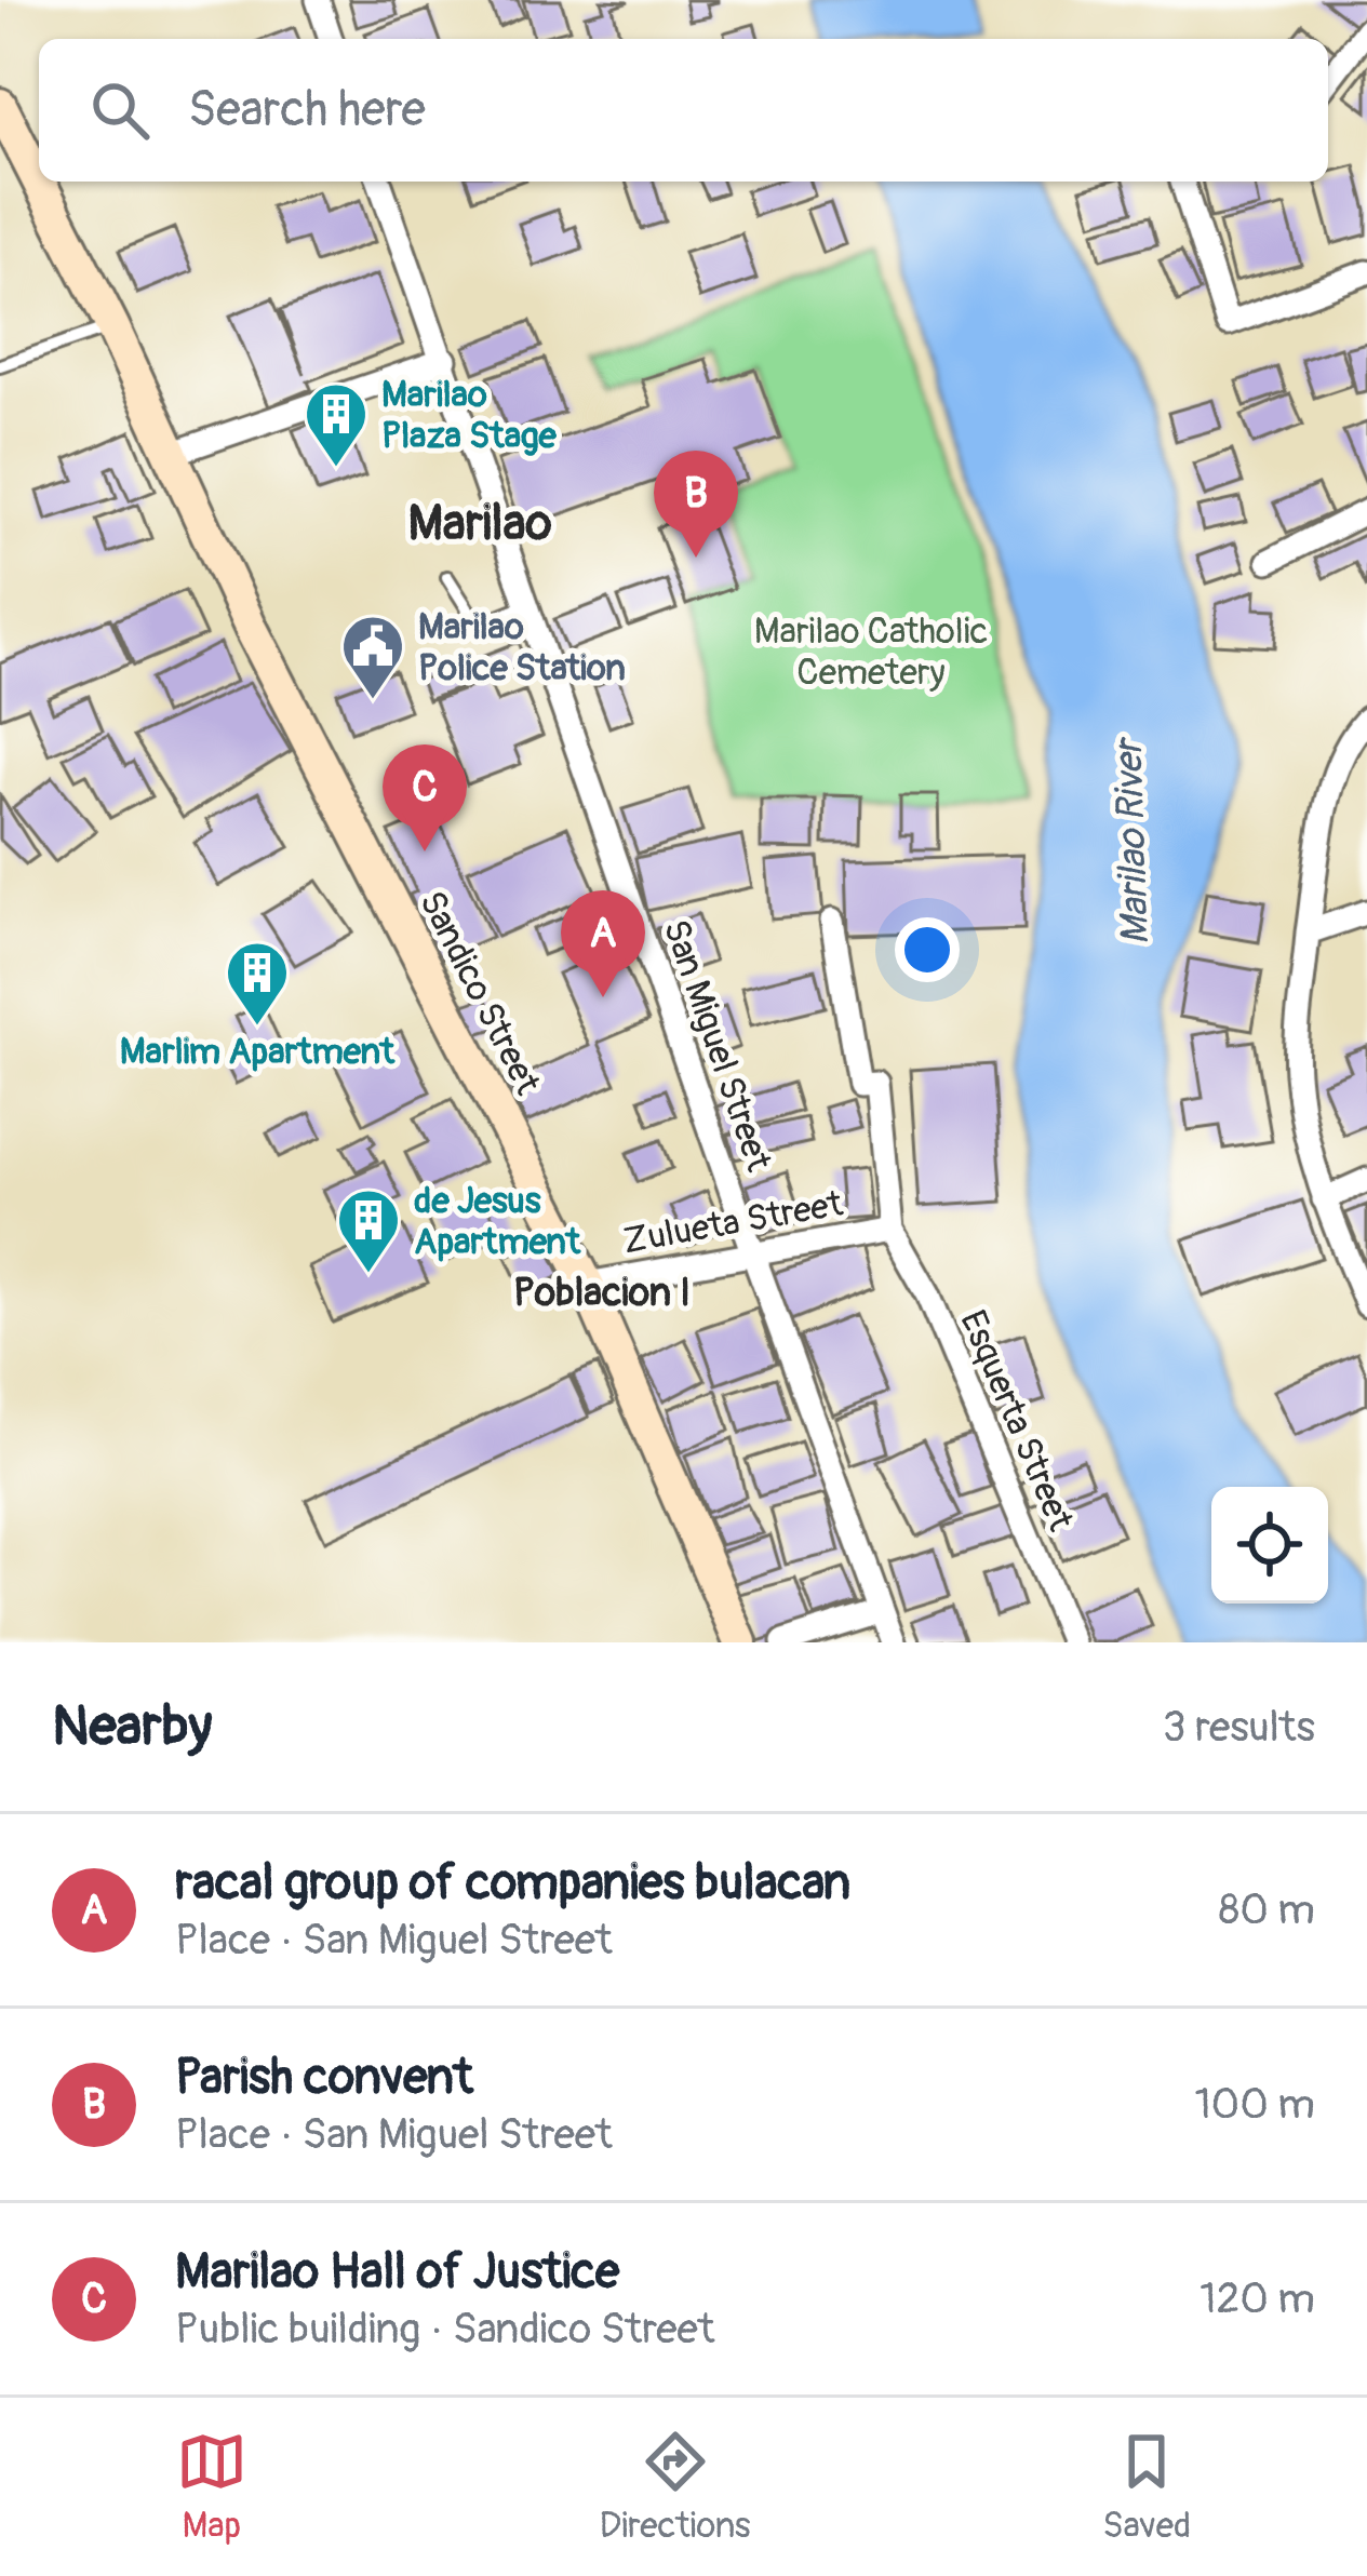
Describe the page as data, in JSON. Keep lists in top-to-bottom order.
{
  "streets": {
    "main road": ["Sandico Street"],
    "street": ["San Miguel Street", "Zulueta Street", "Esquerta Street"]
  },
  "crossings": [
    ["Sandico Street", "Zulueta Street"],
    ["San Miguel Street", "Zulueta Street"],
    ["Zulueta Street", "Esquerta Street"]
  ],
  "districts": ["Marilao", "Poblacion I"],
  "water": ["Marilao River"],
  "parks": ["Marilao Catholic Cemetery"],
  "places": {
    "building": ["Marilao Plaza Stage", "Marlim Apartment", "de Jesus Apartment"],
    "public building": ["Marilao Police Station"]
  },
  "page": {
    "search": "Search here",
    "pins": ["B", "C", "A"],
    "heading": ["Nearby", "3 results"],
    "list": [
      {
        "mark": "A",
        "name": "racal group of companies bulacan",
        "note": "Place · San Miguel Street",
        "value": "80 m"
      },
      {
        "mark": "B",
        "name": "Parish convent",
        "note": "Place · San Miguel Street",
        "value": "100 m"
      },
      {
        "mark": "C",
        "name": "Marilao Hall of Justice",
        "note": "Public building · Sandico Street",
        "value": "120 m"
      }
    ],
    "nav": ["Map", "Directions", "Saved"]
  }
}
